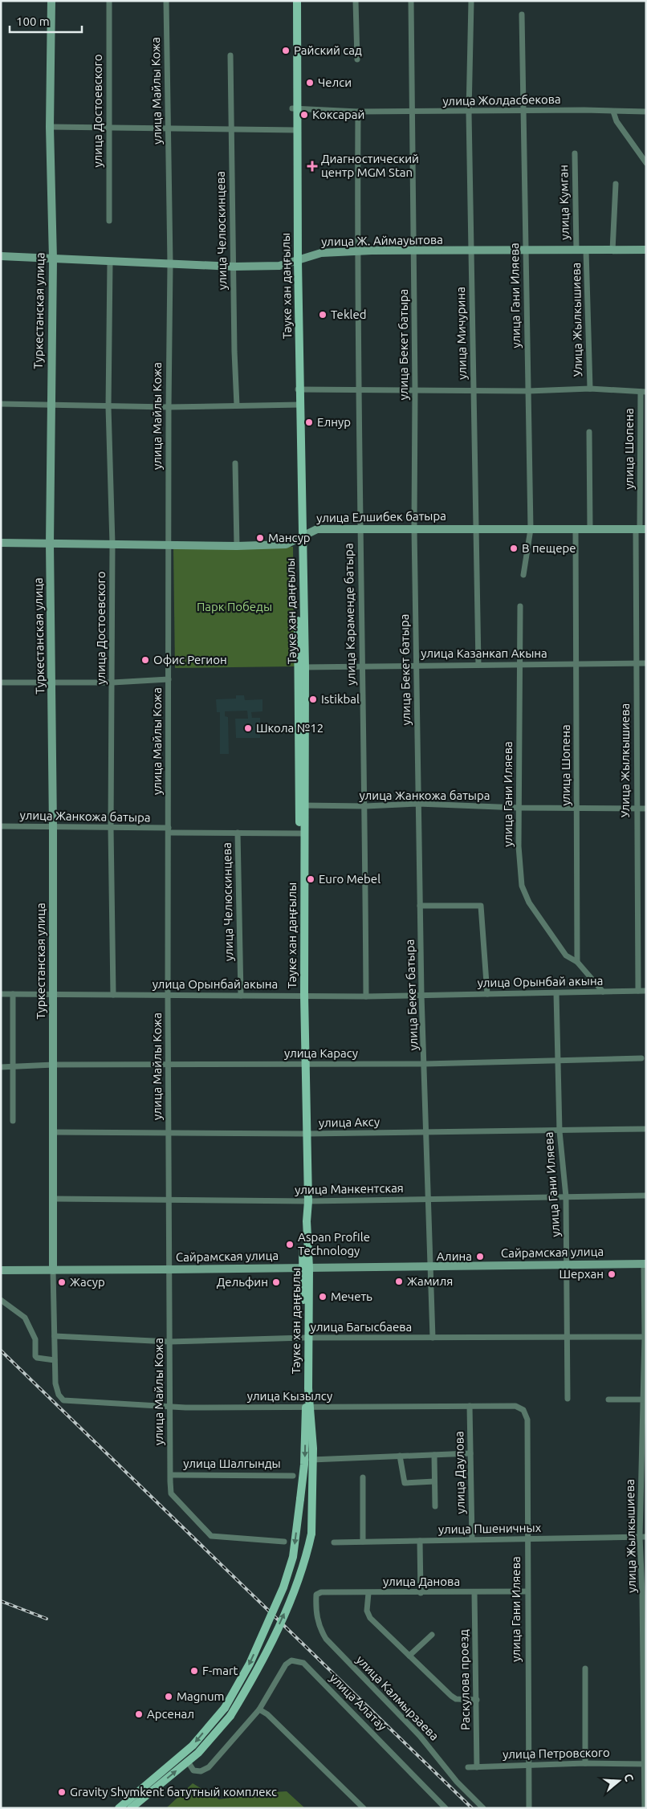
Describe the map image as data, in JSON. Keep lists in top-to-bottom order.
{
  "streets": {
    "main road": ["Тәуке хан даңғылы"],
    "street": [
      "улица Майлы Кожа",
      "улица Жолдасбекова",
      "улица Достоевского",
      "улица Кумган",
      "улица Челюскинцева",
      "улица Ж. Аймауытова",
      "улица Гани Иляева",
      "Туркестанская улица",
      "Улица Жылкышиева",
      "улица Мичурина",
      "улица Бекет батыра",
      "улица Шопена",
      "улица Елшибек батыра",
      "улица Караменде батыра",
      "улица Казанкап Акына",
      "улица Жанкожа батыра",
      "улица Орынбай акына",
      "улица Карасу",
      "улица Аксу",
      "улица Манкентская",
      "Сайрамская улица",
      "улица Багысбаева",
      "улица Кызылсу",
      "улица Шалгынды",
      "улица Даулова",
      "улица Пшеничных",
      "улица Жылкышиева",
      "улица Данова",
      "Раскулова проезд",
      "улица Калмырзаева",
      "улица Алатау",
      "улица Петровского"
    ]
  },
  "crossings": [
    ["улица Майлы Кожа", "улица Ж. Аймауытова"],
    ["улица Майлы Кожа", "улица Елшибек батыра"],
    ["улица Майлы Кожа", "улица Жанкожа батыра"],
    ["улица Майлы Кожа", "улица Орынбай акына"],
    ["улица Майлы Кожа", "улица Карасу"],
    ["улица Майлы Кожа", "улица Аксу"],
    ["улица Майлы Кожа", "улица Манкентская"],
    ["улица Майлы Кожа", "Сайрамская улица"],
    ["улица Майлы Кожа", "улица Багысбаева"],
    ["улица Майлы Кожа", "улица Кызылсу"],
    ["улица Жолдасбекова", "Тәуке хан даңғылы"],
    ["улица Жолдасбекова", "улица Гани Иляева"],
    ["улица Жолдасбекова", "улица Мичурина"],
    ["улица Жолдасбекова", "улица Бекет батыра"],
    ["улица Жолдасбекова", "улица Караменде батыра"],
    ["улица Достоевского", "улица Ж. Аймауытова"],
    ["улица Достоевского", "улица Елшибек батыра"],
    ["улица Достоевского", "улица Жанкожа батыра"],
    ["улица Достоевского", "улица Орынбай акына"],
    ["улица Кумган", "улица Ж. Аймауытова"],
    ["улица Челюскинцева", "улица Ж. Аймауытова"],
    ["улица Челюскинцева", "улица Жанкожа батыра"],
    ["улица Челюскинцева", "улица Орынбай акына"],
    ["улица Ж. Аймауытова", "Тәуке хан даңғылы"],
    ["улица Ж. Аймауытова", "улица Гани Иляева"],
    ["улица Ж. Аймауытова", "Туркестанская улица"],
    ["улица Ж. Аймауытова", "Улица Жылкышиева"],
    ["улица Ж. Аймауытова", "улица Мичурина"],
    ["улица Ж. Аймауытова", "улица Бекет батыра"],
    ["улица Ж. Аймауытова", "улица Караменде батыра"],
    ["Тәуке хан даңғылы", "улица Елшибек батыра"],
    ["Тәуке хан даңғылы", "улица Казанкап Акына"],
    ["Тәуке хан даңғылы", "улица Жанкожа батыра"],
    ["Тәуке хан даңғылы", "улица Орынбай акына"],
    ["Тәуке хан даңғылы", "улица Карасу"],
    ["Тәуке хан даңғылы", "улица Аксу"],
    ["Тәуке хан даңғылы", "улица Манкентская"],
    ["Тәуке хан даңғылы", "Сайрамская улица"],
    ["Тәуке хан даңғылы", "улица Багысбаева"],
    ["Тәуке хан даңғылы", "улица Кызылсу"],
    ["Тәуке хан даңғылы", "улица Алатау"],
    ["улица Гани Иляева", "улица Шопена"],
    ["улица Гани Иляева", "улица Елшибек батыра"],
    ["улица Гани Иляева", "улица Казанкап Акына"],
    ["улица Гани Иляева", "улица Жанкожа батыра"],
    ["улица Гани Иляева", "улица Орынбай акына"],
    ["улица Гани Иляева", "улица Карасу"],
    ["улица Гани Иляева", "улица Аксу"],
    ["улица Гани Иляева", "улица Манкентская"],
    ["улица Гани Иляева", "Сайрамская улица"],
    ["улица Гани Иляева", "улица Багысбаева"],
    ["улица Гани Иляева", "улица Кызылсу"],
    ["улица Гани Иляева", "улица Пшеничных"],
    ["улица Гани Иляева", "улица Данова"],
    ["улица Гани Иляева", "улица Петровского"],
    ["Туркестанская улица", "улица Елшибек батыра"],
    ["Туркестанская улица", "улица Жанкожа батыра"],
    ["Туркестанская улица", "улица Орынбай акына"],
    ["Туркестанская улица", "улица Карасу"],
    ["Туркестанская улица", "улица Аксу"],
    ["Туркестанская улица", "улица Манкентская"],
    ["Туркестанская улица", "Сайрамская улица"],
    ["Улица Жылкышиева", "улица Шопена"],
    ["Улица Жылкышиева", "улица Елшибек батыра"],
    ["Улица Жылкышиева", "улица Казанкап Акына"],
    ["Улица Жылкышиева", "улица Жанкожа батыра"],
    ["Улица Жылкышиева", "улица Орынбай акына"],
    ["улица Мичурина", "улица Елшибек батыра"],
    ["улица Мичурина", "улица Казанкап Акына"],
    ["улица Бекет батыра", "улица Елшибек батыра"],
    ["улица Бекет батыра", "улица Казанкап Акына"],
    ["улица Бекет батыра", "улица Жанкожа батыра"],
    ["улица Бекет батыра", "улица Орынбай акына"],
    ["улица Бекет батыра", "улица Карасу"],
    ["улица Бекет батыра", "улица Аксу"],
    ["улица Бекет батыра", "улица Манкентская"],
    ["улица Бекет батыра", "Сайрамская улица"],
    ["улица Бекет батыра", "улица Багысбаева"],
    ["улица Шопена", "улица Елшибек батыра"],
    ["улица Шопена", "улица Казанкап Акына"],
    ["улица Шопена", "улица Жанкожа батыра"],
    ["улица Елшибек батыра", "улица Караменде батыра"],
    ["улица Караменде батыра", "улица Казанкап Акына"],
    ["улица Караменде батыра", "улица Жанкожа батыра"],
    ["улица Караменде батыра", "улица Орынбай акына"],
    ["Сайрамская улица", "улица Жылкышиева"],
    ["улица Багысбаева", "улица Жылкышиева"],
    ["улица Кызылсу", "улица Даулова"],
    ["улица Даулова", "улица Пшеничных"],
    ["улица Пшеничных", "улица Жылкышиева"],
    ["улица Жылкышиева", "улица Петровского"],
    ["улица Данова", "Раскулова проезд"],
    ["улица Данова", "улица Калмырзаева"],
    ["Раскулова проезд", "улица Петровского"]
  ],
  "parks": ["Парк Победы"],
  "places": {
    "other": [
      "Райский сад",
      "Челси",
      "Коксарай",
      "Tekled",
      "Елнур",
      "Мансур",
      "В пещере",
      "Офис Регион",
      "Istikbal",
      "Школа №12",
      "Euro Mebel",
      "Aspan Profile Technology",
      "Алина",
      "Шерхан",
      "Жамиля",
      "Жасур",
      "Дельфин",
      "Мечеть",
      "F-mart",
      "Magnum",
      "Арсенал",
      "Gravity Shymkent батутный комплекс"
    ],
    "health": ["Диагностический центр MGM Stan"]
  },
  "scale_bar": "100 m",
  "north": "right"
}
